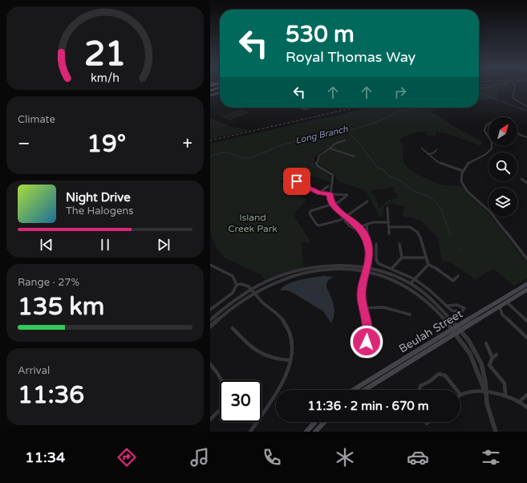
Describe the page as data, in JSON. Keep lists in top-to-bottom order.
{
  "streets": {
    "main road": ["Beulah Street"]
  },
  "water": ["Long Branch"],
  "parks": ["Island Creek Park"],
  "north": "top right",
  "page": {
    "turn": ["530 m", "Royal Thomas Way"],
    "tile": [
      "Climate",
      ["Range · 27%", "135 km"],
      ["Arrival", "11:36"]
    ],
    "heat": ["−", "19°", "+"],
    "song": ["Night Drive", "The Halogens"],
    "limit": "30",
    "trip": "11:36 · 2 min · 670 m",
    "tabs": "11:34",
    "gauge": ["21", "km/h"]
  }
}
